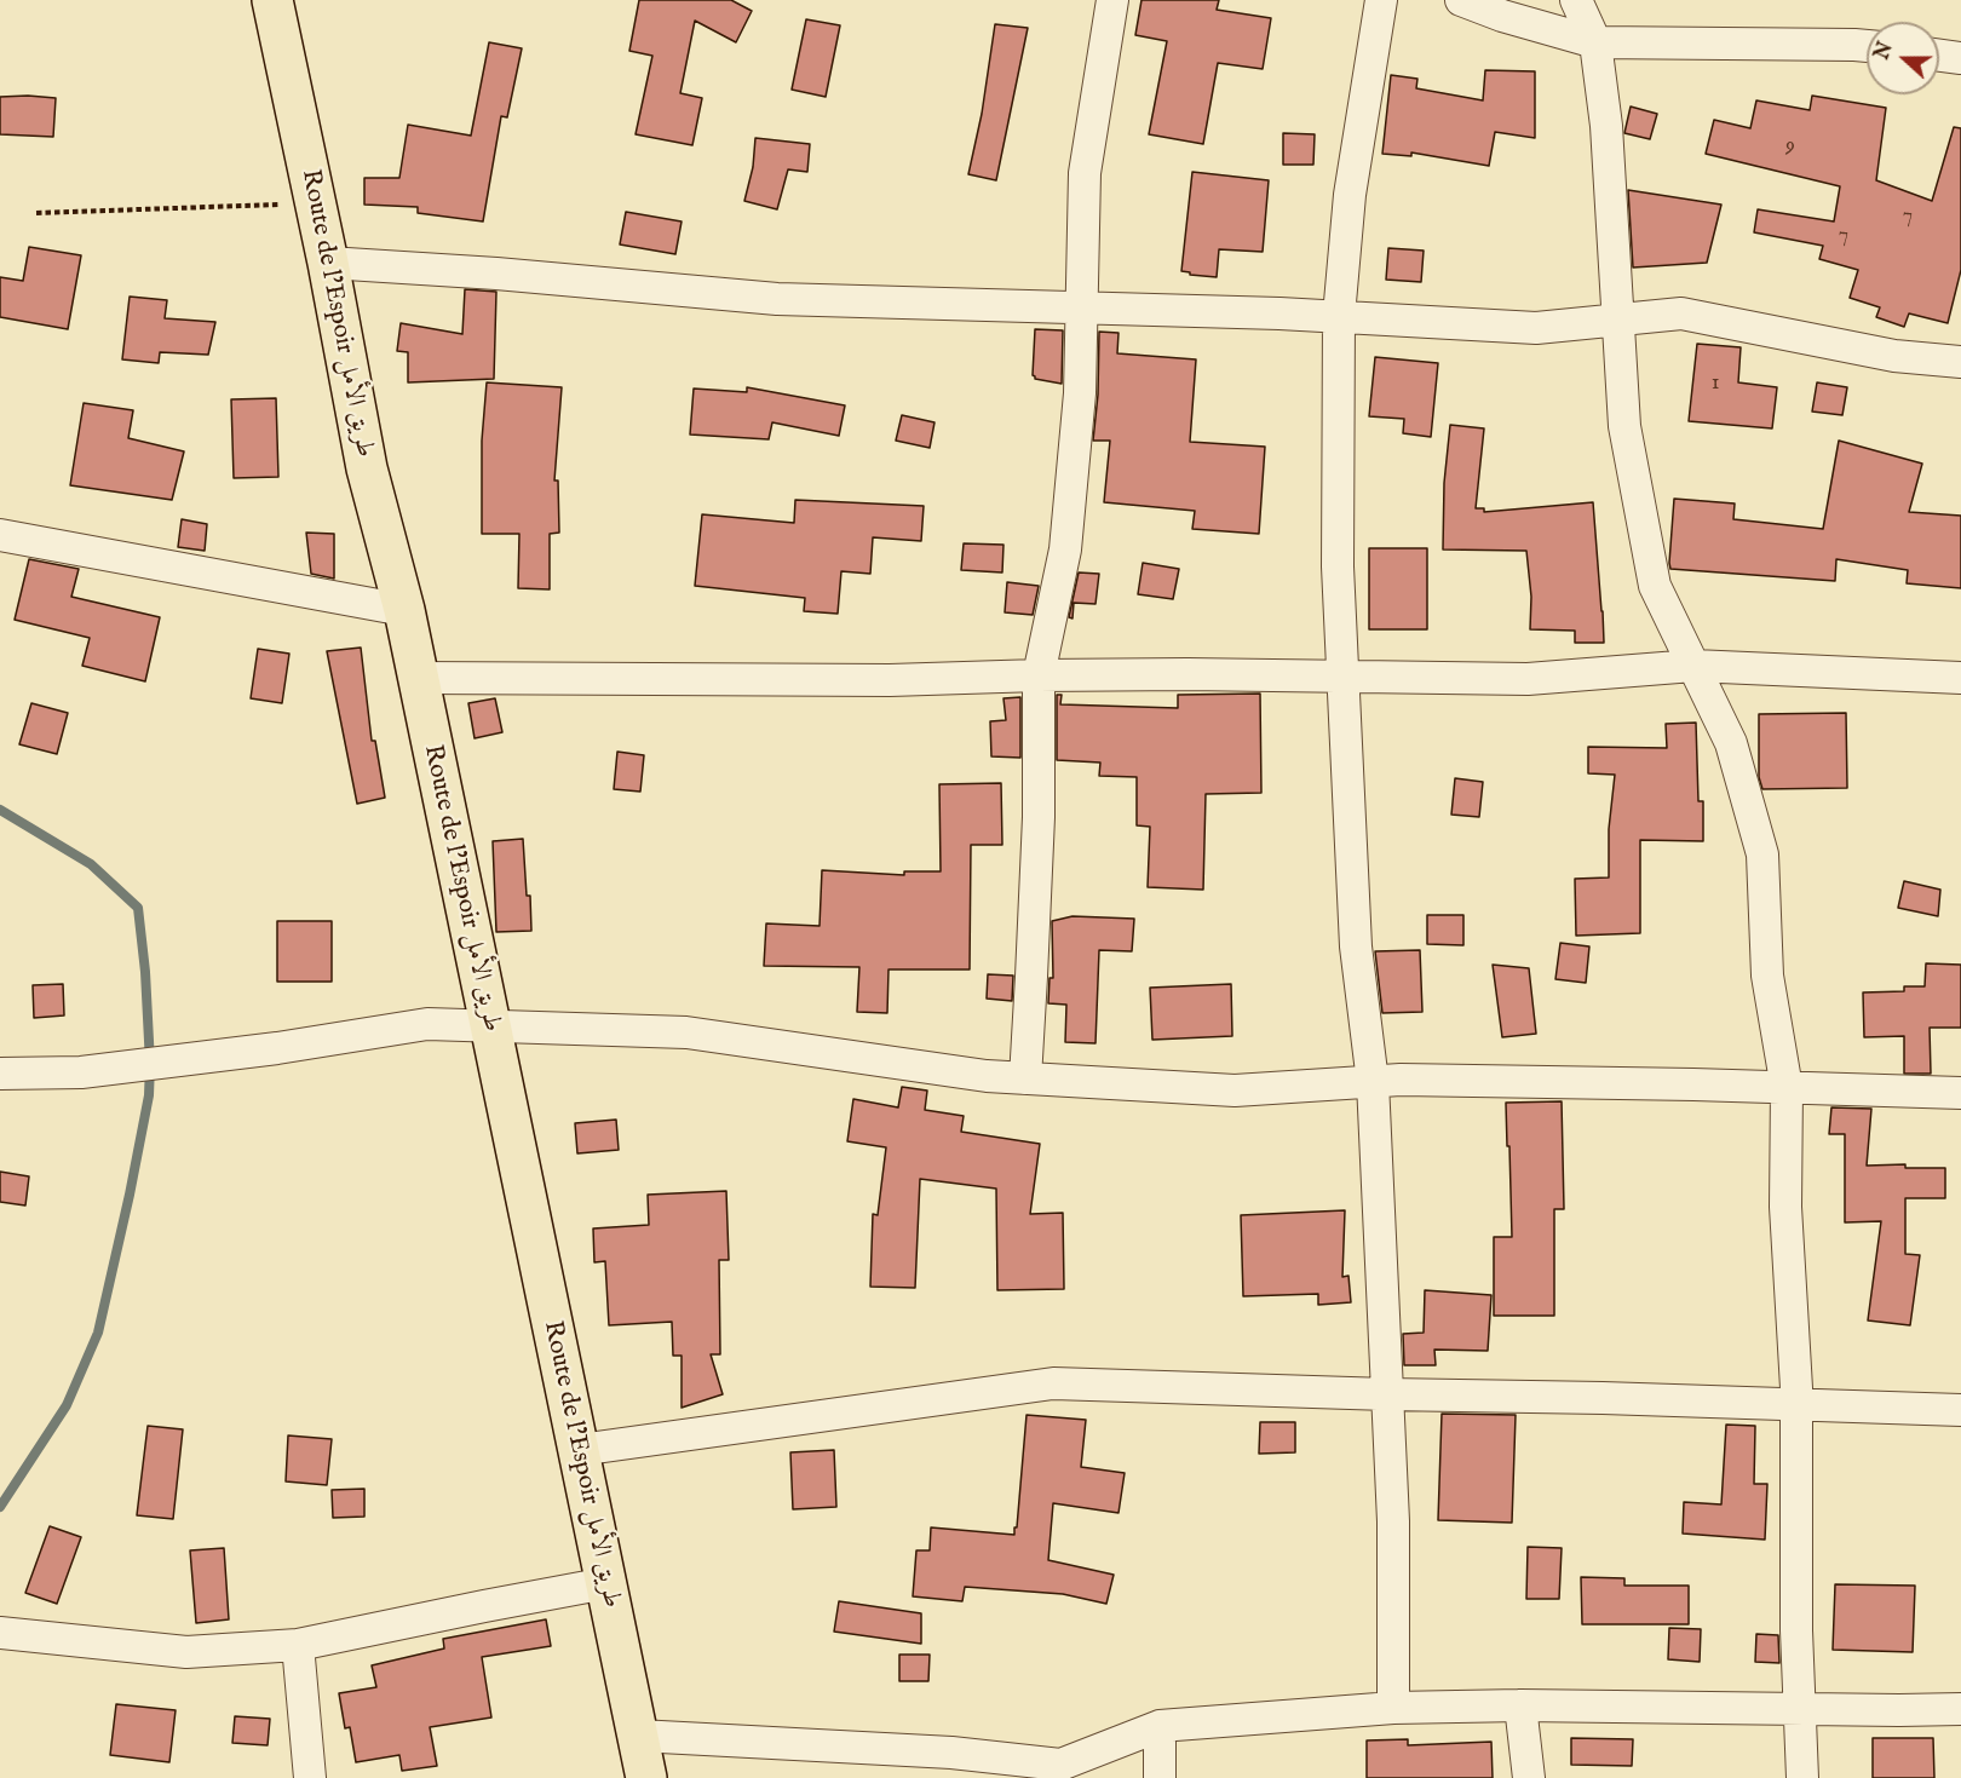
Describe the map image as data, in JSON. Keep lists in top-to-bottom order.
{
  "streets": {
    "highway": ["Route de l’Espoir طريق الأمل"]
  },
  "house_numbers": [
    "9",
    "7",
    "7",
    "1"
  ],
  "north": "left"
}
